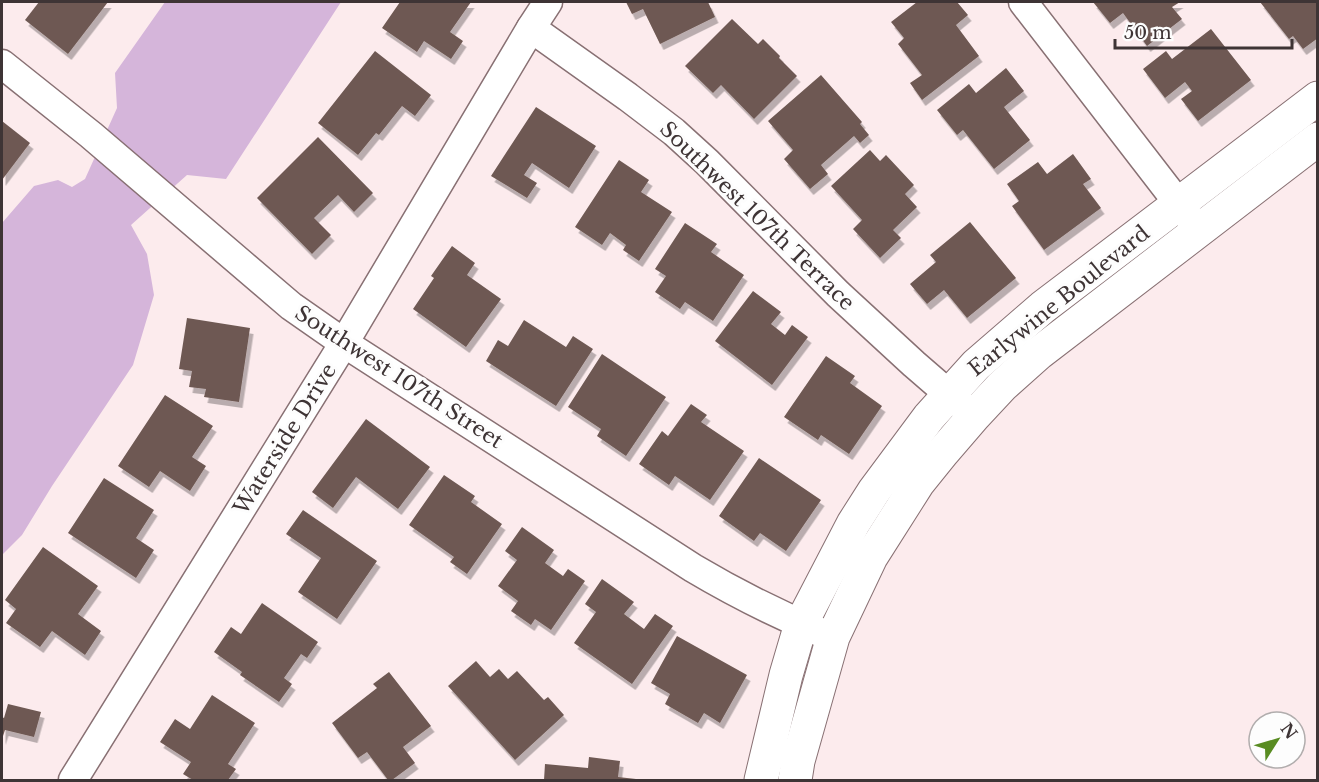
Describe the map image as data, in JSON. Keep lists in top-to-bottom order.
{
  "streets": {
    "street": [
      "Southwest 107th Terrace",
      "Earlywine Boulevard",
      "Southwest 107th Street",
      "Waterside Drive"
    ]
  },
  "crossings": [
    ["Southwest 107th Terrace", "Earlywine Boulevard"],
    ["Southwest 107th Terrace", "Waterside Drive"],
    ["Earlywine Boulevard", "Southwest 107th Street"],
    ["Southwest 107th Street", "Waterside Drive"]
  ],
  "scale_bar": "50 m",
  "north": "top right"
}
